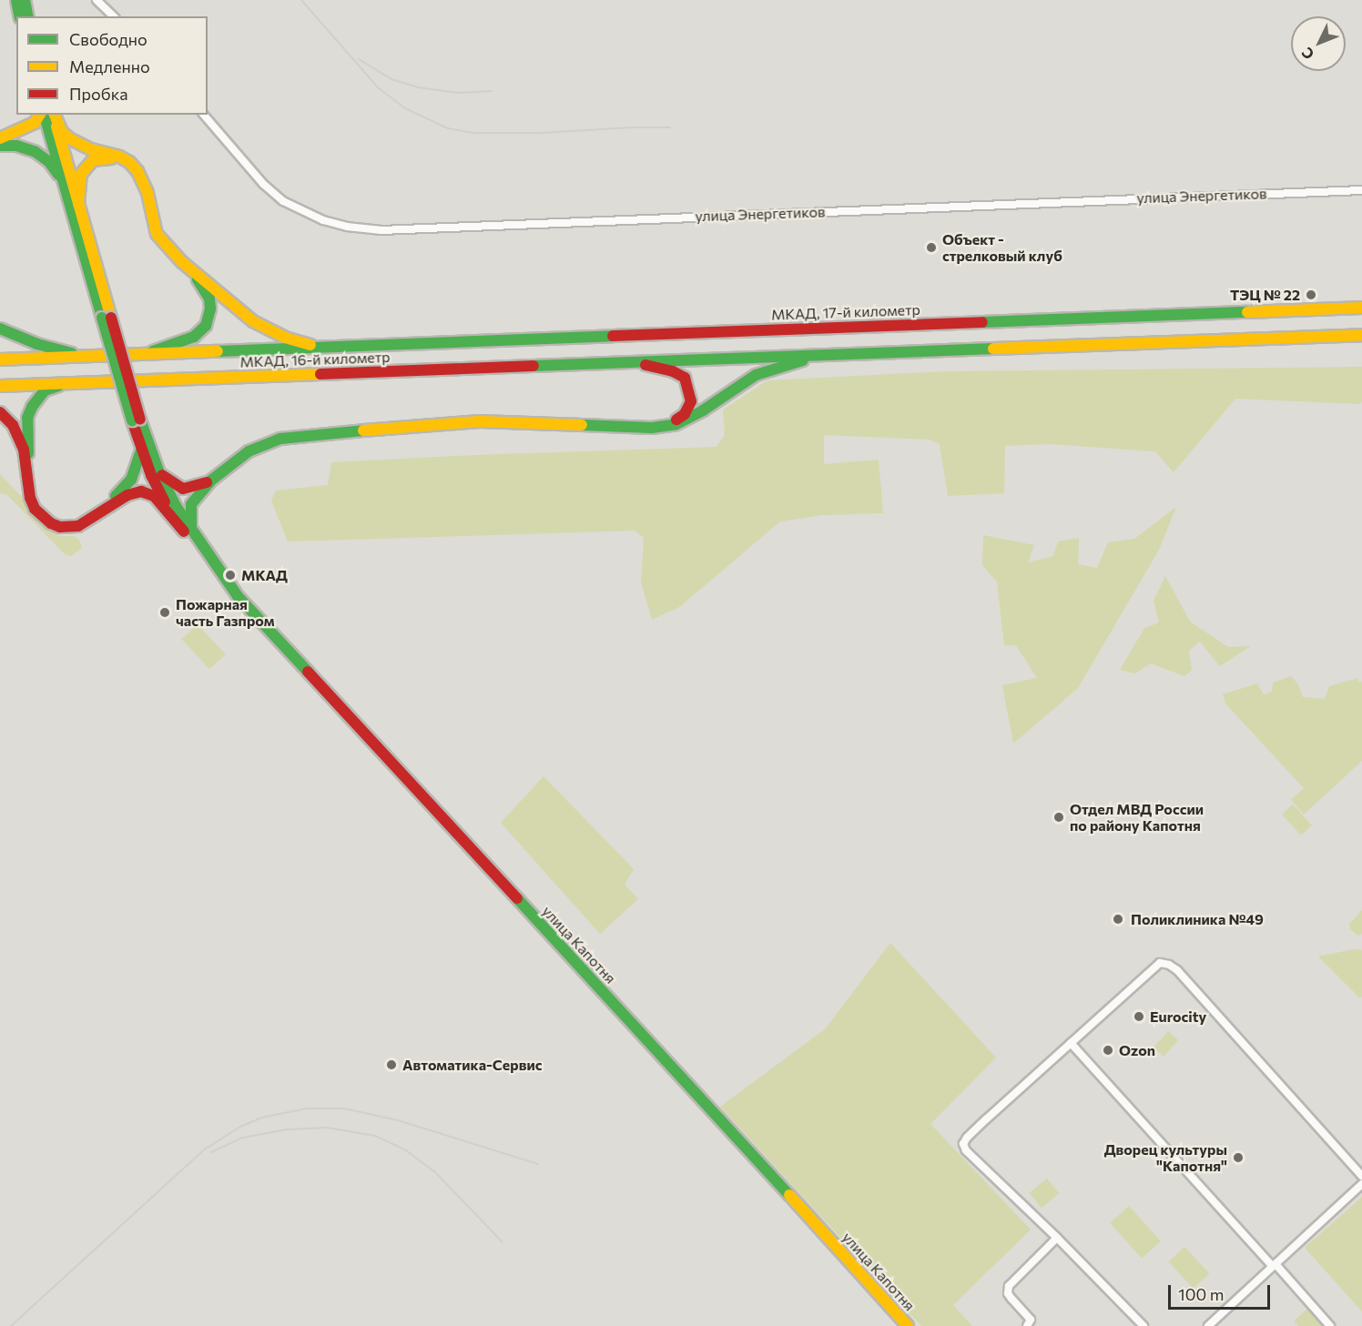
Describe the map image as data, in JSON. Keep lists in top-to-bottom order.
{
  "streets": {
    "main road": ["МКАД, 17-й километр", "МКАД, 16-й километр", "улица Капотня"],
    "street": ["улица Энергетиков"]
  },
  "crossings": [
    ["МКАД, 17-й километр", "МКАД, 16-й километр"]
  ],
  "places": [
    "Объект - стрелковый клуб",
    "ТЭЦ № 22",
    "МКАД",
    "Пожарная часть Газпром",
    "Отдел МВД России по району Капотня",
    "Поликлиника №49",
    "Eurocity",
    "Ozon",
    "Автоматика-Сервис",
    "Дворец культуры \"Капотня\""
  ],
  "legend": ["Свободно", "Медленно", "Пробка"],
  "scale_bar": "100 m",
  "north": "bottom left"
}
